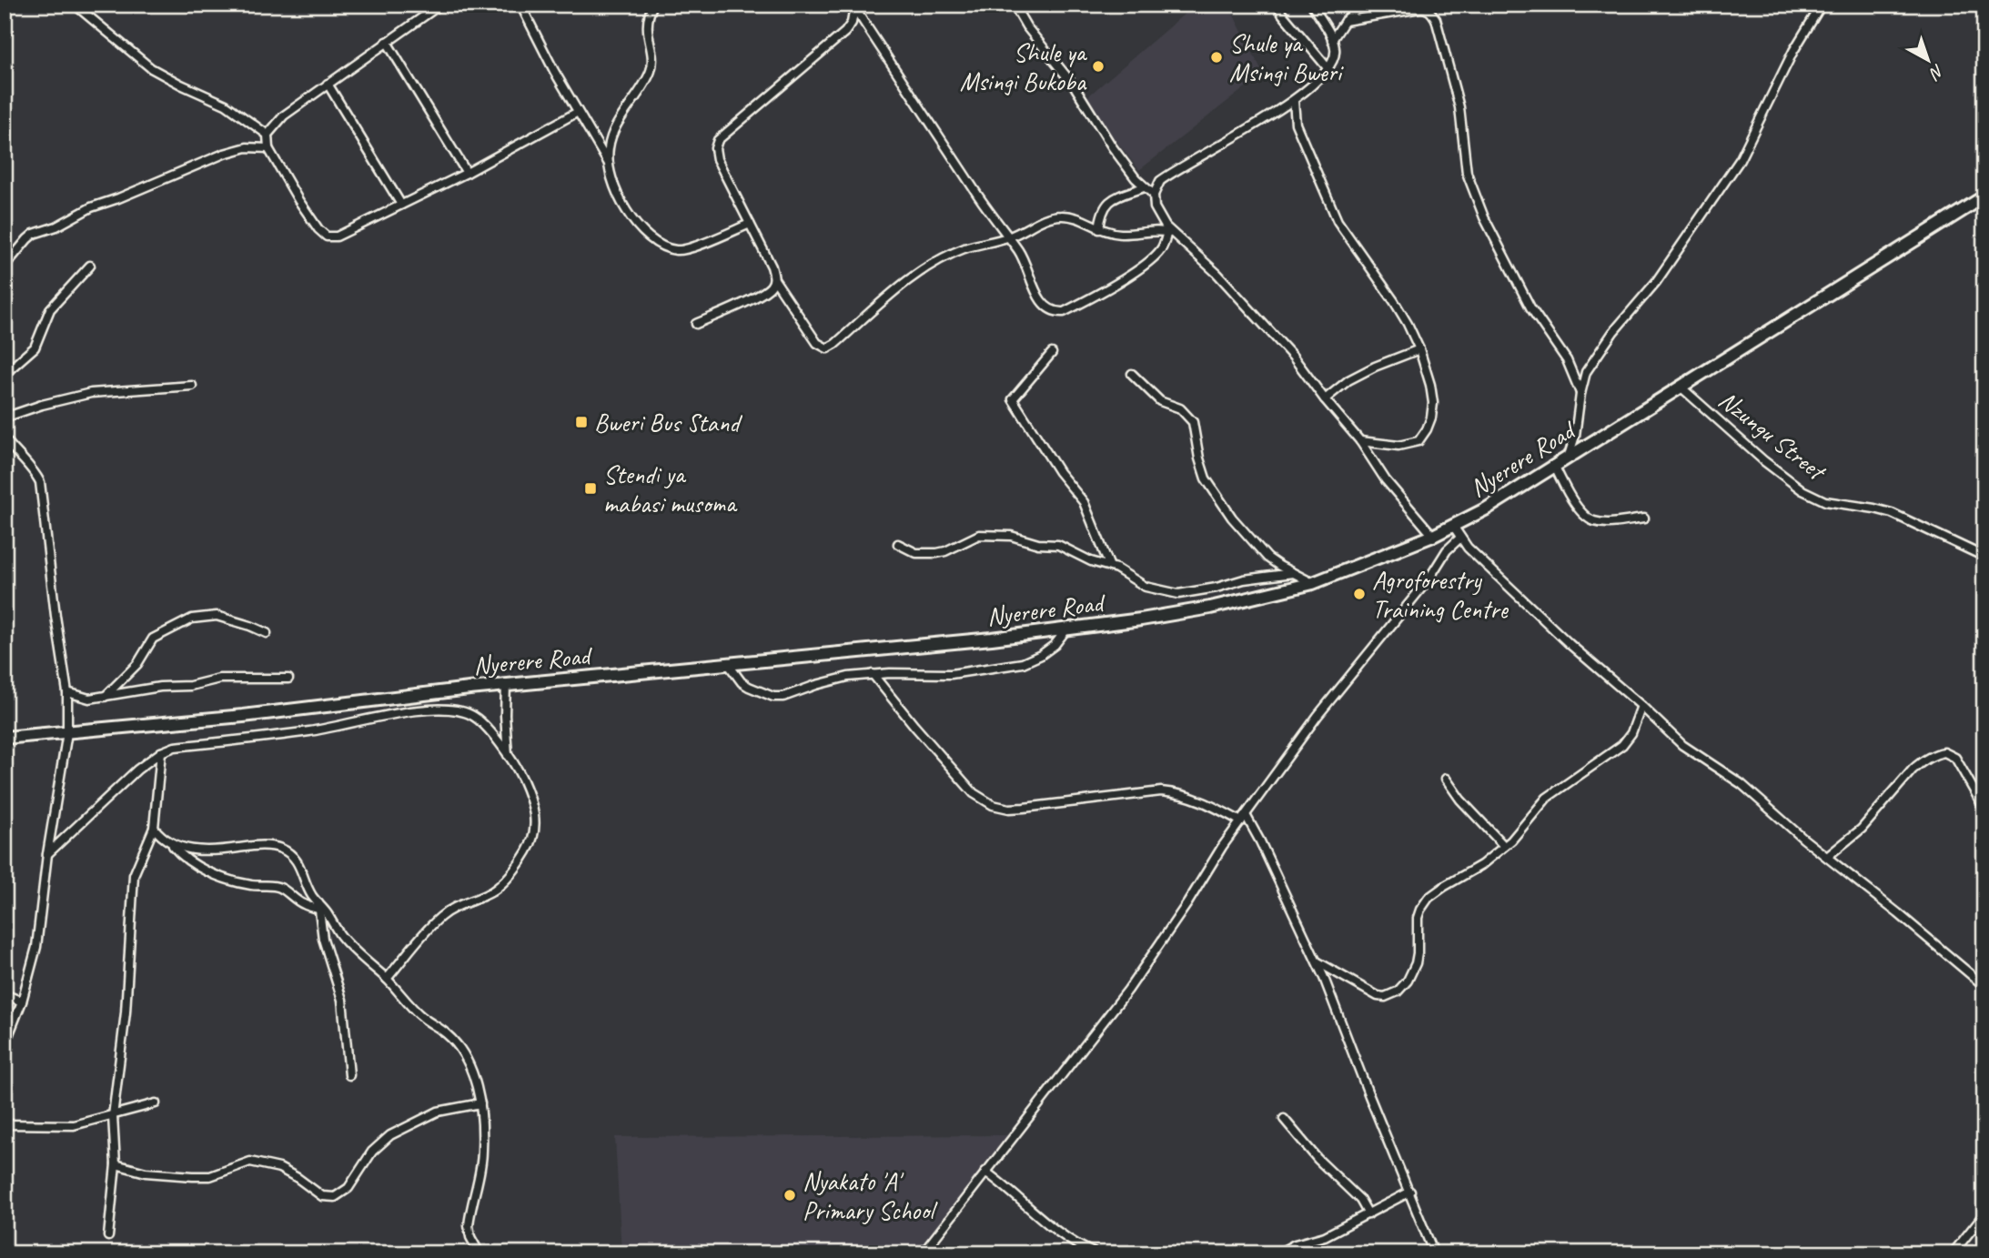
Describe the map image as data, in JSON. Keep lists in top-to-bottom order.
{
  "streets": {
    "main road": ["Nyerere Road"],
    "street": ["Nzungu Street"]
  },
  "crossings": [
    ["Nzungu Street", "Nyerere Road"]
  ],
  "places": {
    "other": [
      "Shule ya Msingi Bweri",
      "Shule ya Msingi Bukoba",
      "Agroforestry Training Centre",
      "Nyakato 'A' Primary School"
    ],
    "transit": ["Bweri Bus Stand", "Stendi ya mabasi musoma"]
  },
  "north": "bottom right"
}
